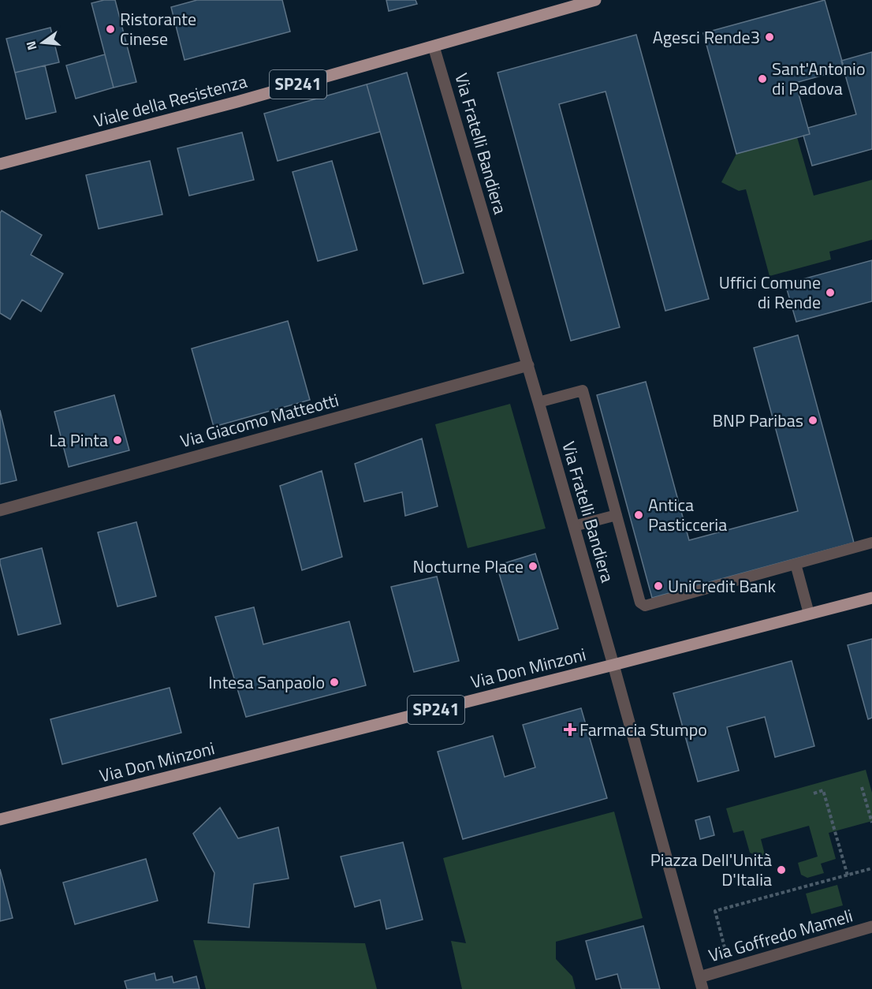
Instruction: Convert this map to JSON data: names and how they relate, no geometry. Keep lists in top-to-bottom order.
{
  "streets": {
    "main road": ["SP241", "Viale della Resistenza", "Via Don Minzoni"],
    "street": ["Via Fratelli Bandiera", "Via Giacomo Matteotti", "Via Goffredo Mameli"]
  },
  "crossings": [
    ["Viale della Resistenza", "Via Fratelli Bandiera"],
    ["Via Fratelli Bandiera", "Via Giacomo Matteotti"],
    ["Via Fratelli Bandiera", "Via Don Minzoni"],
    ["Via Fratelli Bandiera", "Via Goffredo Mameli"]
  ],
  "places": {
    "other": [
      "Ristorante Cinese",
      "Agesci Rende3",
      "Sant'Antonio di Padova",
      "Uffici Comune di Rende",
      "BNP Paribas",
      "La Pinta",
      "Antica Pasticceria",
      "Nocturne Place",
      "UniCredit Bank",
      "Intesa Sanpaolo",
      "Piazza Dell'Unità D'Italia"
    ],
    "health": ["Farmacia Stumpo"]
  },
  "north": "left"
}
